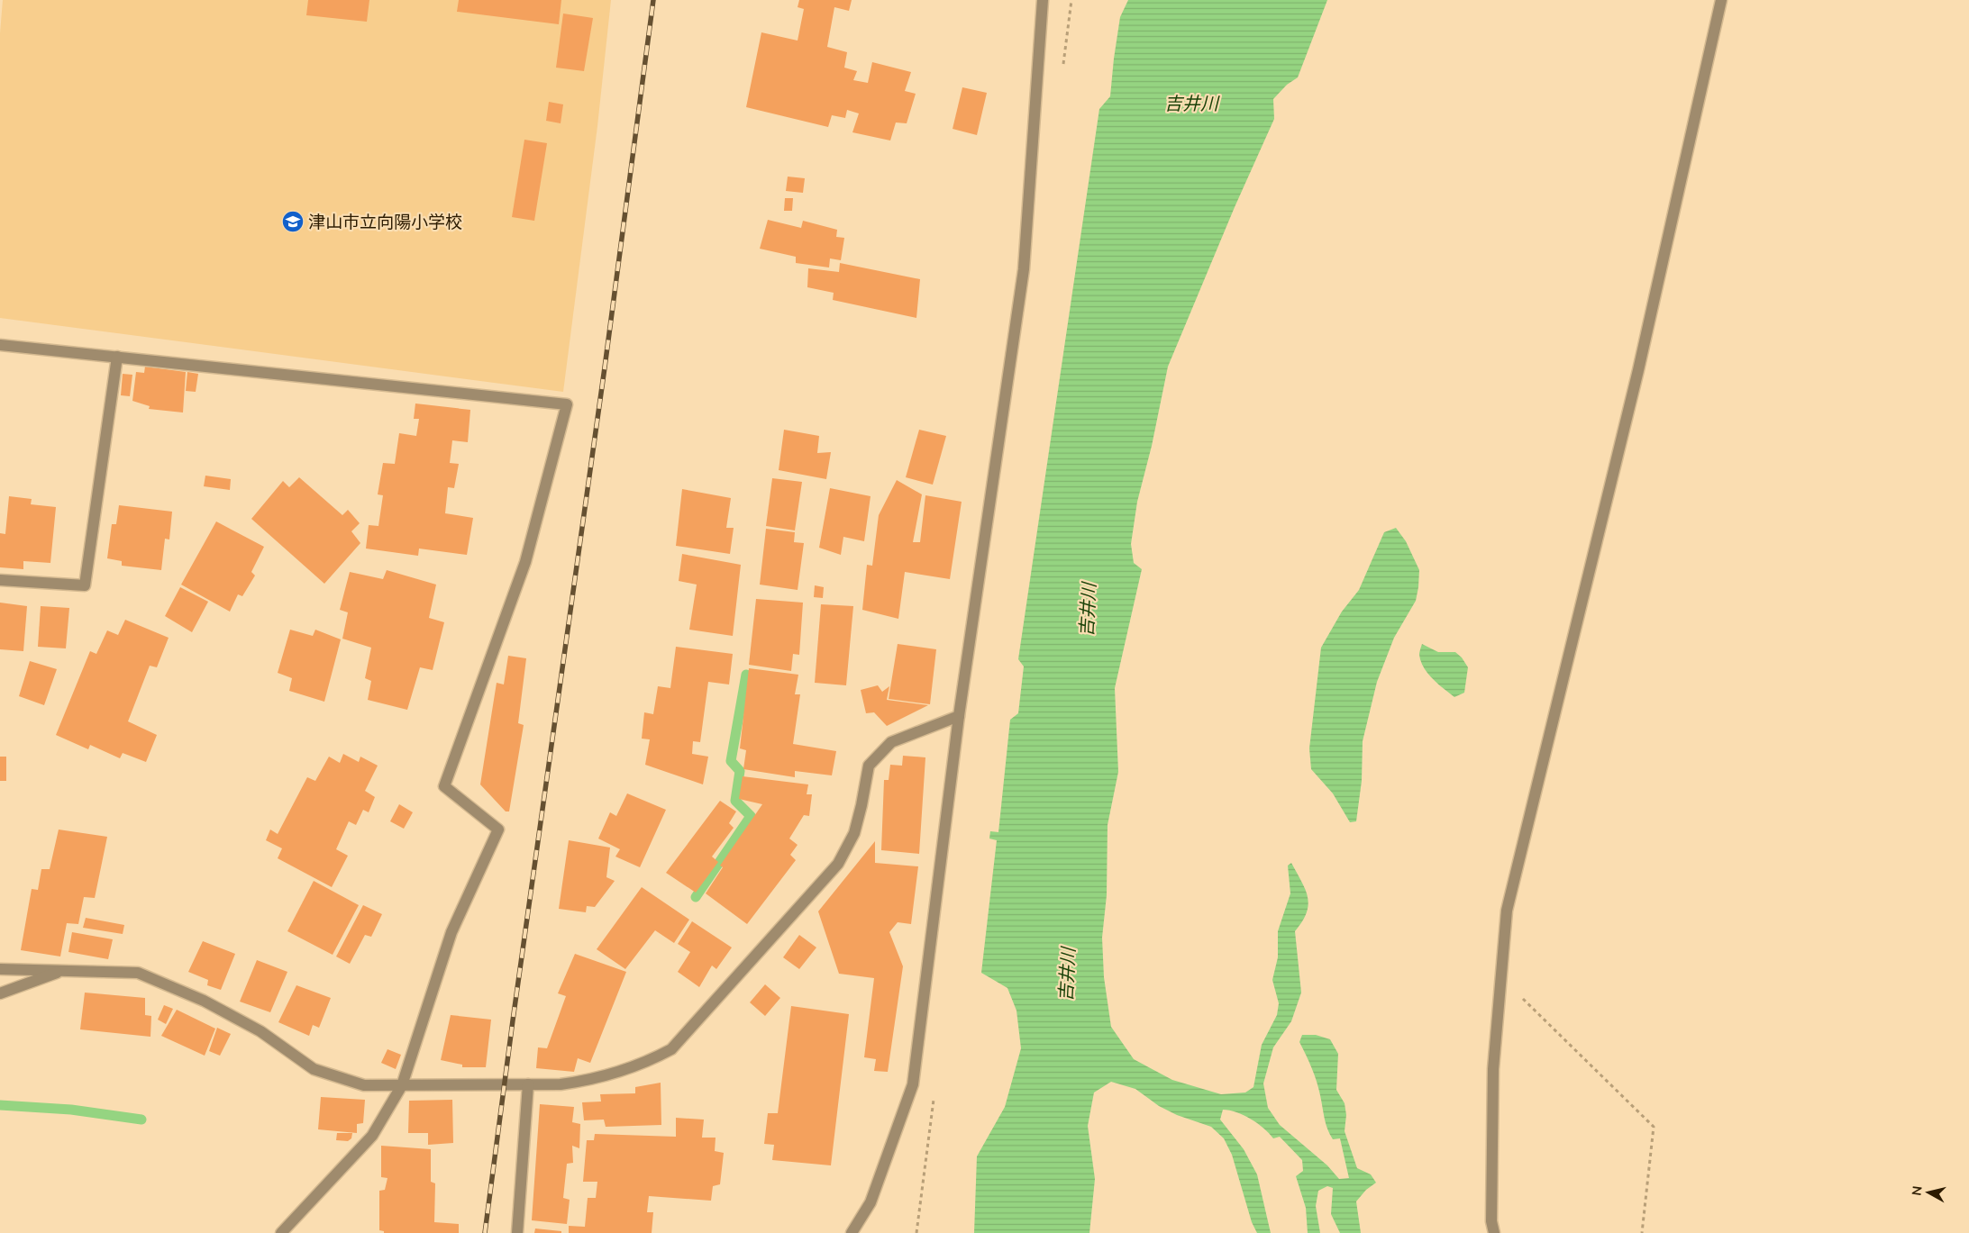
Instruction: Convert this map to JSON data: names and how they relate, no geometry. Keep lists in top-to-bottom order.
{
  "water": ["吉井川"],
  "places": {
    "school or university": ["津山市立向陽小学校"]
  },
  "north": "left"
}
